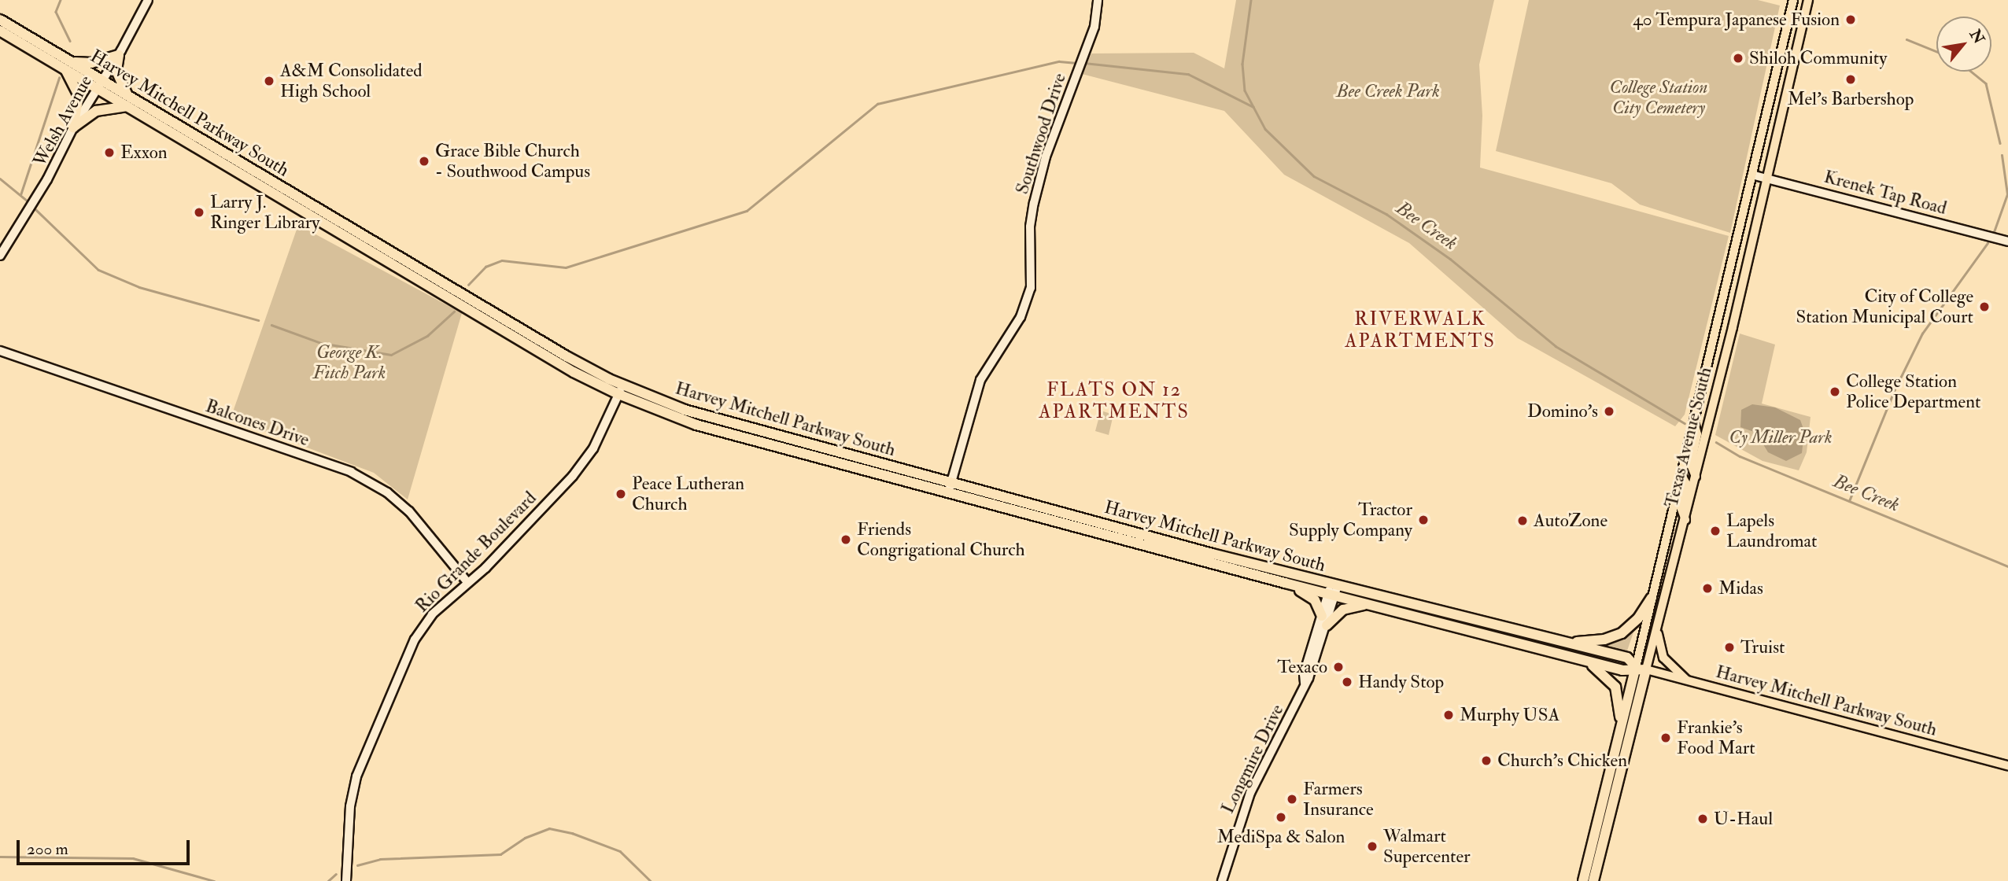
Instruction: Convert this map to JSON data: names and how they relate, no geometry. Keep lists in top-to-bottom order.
{
  "streets": {
    "highway": ["Harvey Mitchell Parkway South", "Texas Avenue South"],
    "street": [
      "Welsh Avenue",
      "Southwood Drive",
      "Krenek Tap Road",
      "Balcones Drive",
      "Rio Grande Boulevard",
      "Longmire Drive"
    ]
  },
  "crossings": [
    ["Harvey Mitchell Parkway South", "Welsh Avenue"],
    ["Harvey Mitchell Parkway South", "Southwood Drive"],
    ["Harvey Mitchell Parkway South", "Texas Avenue South"],
    ["Harvey Mitchell Parkway South", "Rio Grande Boulevard"],
    ["Harvey Mitchell Parkway South", "Longmire Drive"],
    ["Krenek Tap Road", "Texas Avenue South"],
    ["Balcones Drive", "Rio Grande Boulevard"]
  ],
  "districts": ["RIVERWALK APARTMENTS", "FLATS ON 12 APARTMENTS"],
  "water": ["Bee Creek"],
  "parks": [
    "College Station City Cemetery",
    "Bee Creek Park",
    "George K. Fitch Park",
    "Cy Miller Park"
  ],
  "places": [
    "40 Tempura Japanese Fusion",
    "Shiloh Community",
    "Mel's Barbershop",
    "A&M Consolidated High School",
    "Exxon",
    "Grace Bible Church - Southwood Campus",
    "Larry J. Ringer Library",
    "City of College Station Municipal Court",
    "College Station Police Department",
    "Domino's",
    "Peace Lutheran Church",
    "Tractor Supply Company",
    "AutoZone",
    "Lapels Laundromat",
    "Friends Congrigational Church",
    "Midas",
    "Truist",
    "Texaco",
    "Handy Stop",
    "Murphy USA",
    "Frankie's Food Mart",
    "Church's Chicken",
    "Farmers Insurance",
    "MediSpa & Salon",
    "U-Haul",
    "Walmart Supercenter"
  ],
  "scale_bar": "200 m",
  "north": "top right"
}
